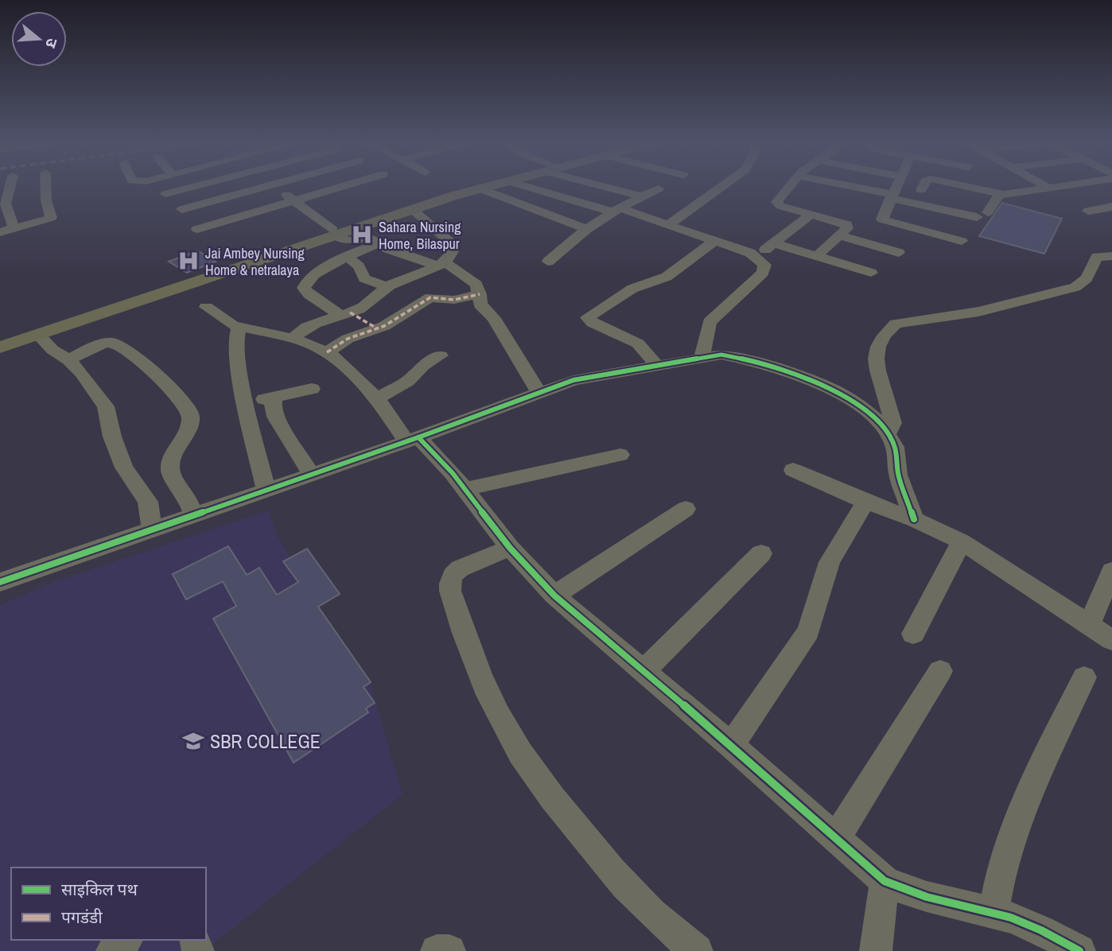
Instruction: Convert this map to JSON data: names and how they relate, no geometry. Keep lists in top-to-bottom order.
{
  "places": {
    "hospital": ["Sahara Nursing Home, Bilaspur", "Jai Ambey Nursing Home & netralaya"],
    "school or university": ["SBR COLLEGE"]
  },
  "legend": ["साइकिल पथ", "पगडंडी"],
  "north": "right"
}
